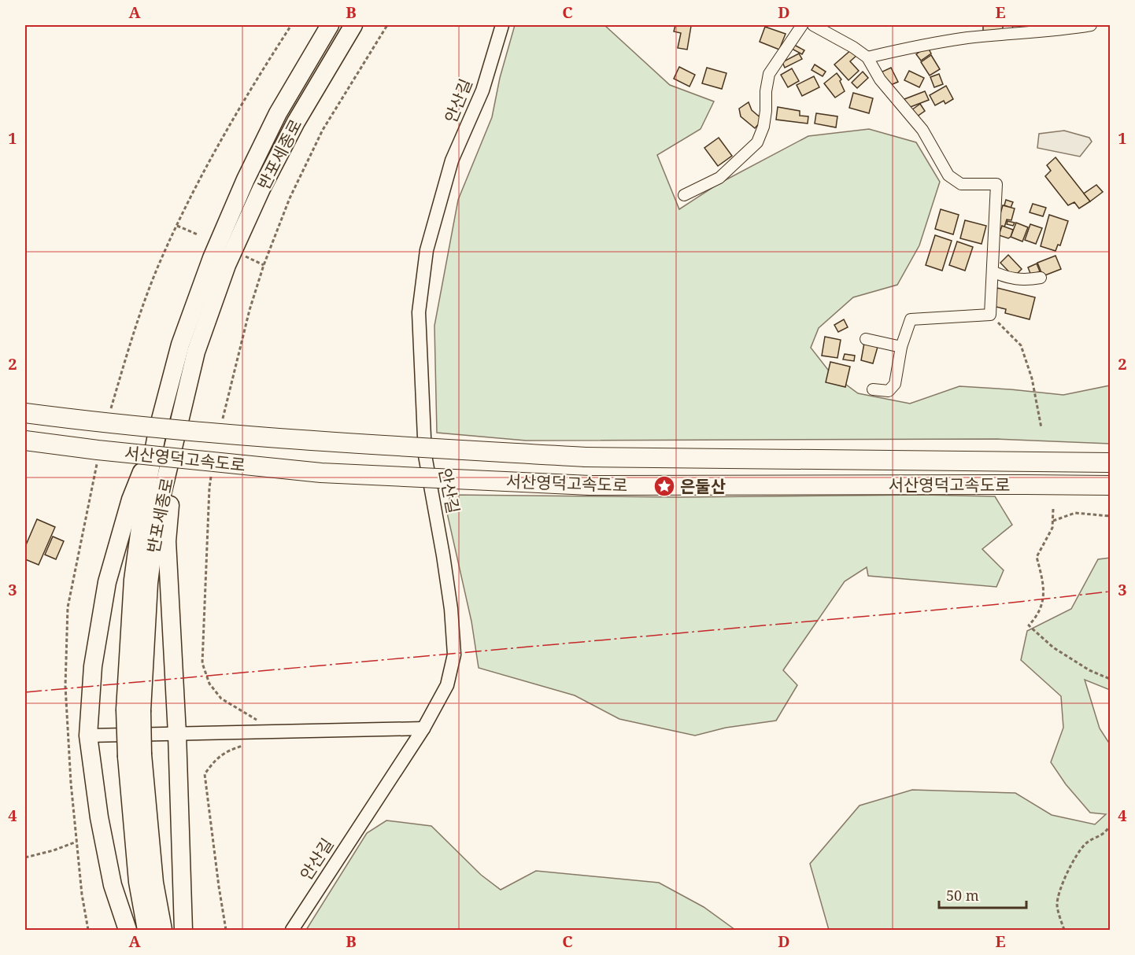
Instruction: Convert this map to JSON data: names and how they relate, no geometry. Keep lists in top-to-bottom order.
{
  "streets": {
    "highway": ["반포세종로", "서산영덕고속도로"],
    "street": ["안산길"]
  },
  "places": {
    "place": ["은둘산"]
  },
  "scale_bar": "50 m",
  "grid": {
    "columns": [
      "A",
      "B",
      "C",
      "D",
      "E"
    ],
    "rows": [
      "1",
      "2",
      "3",
      "4"
    ]
  }
}
